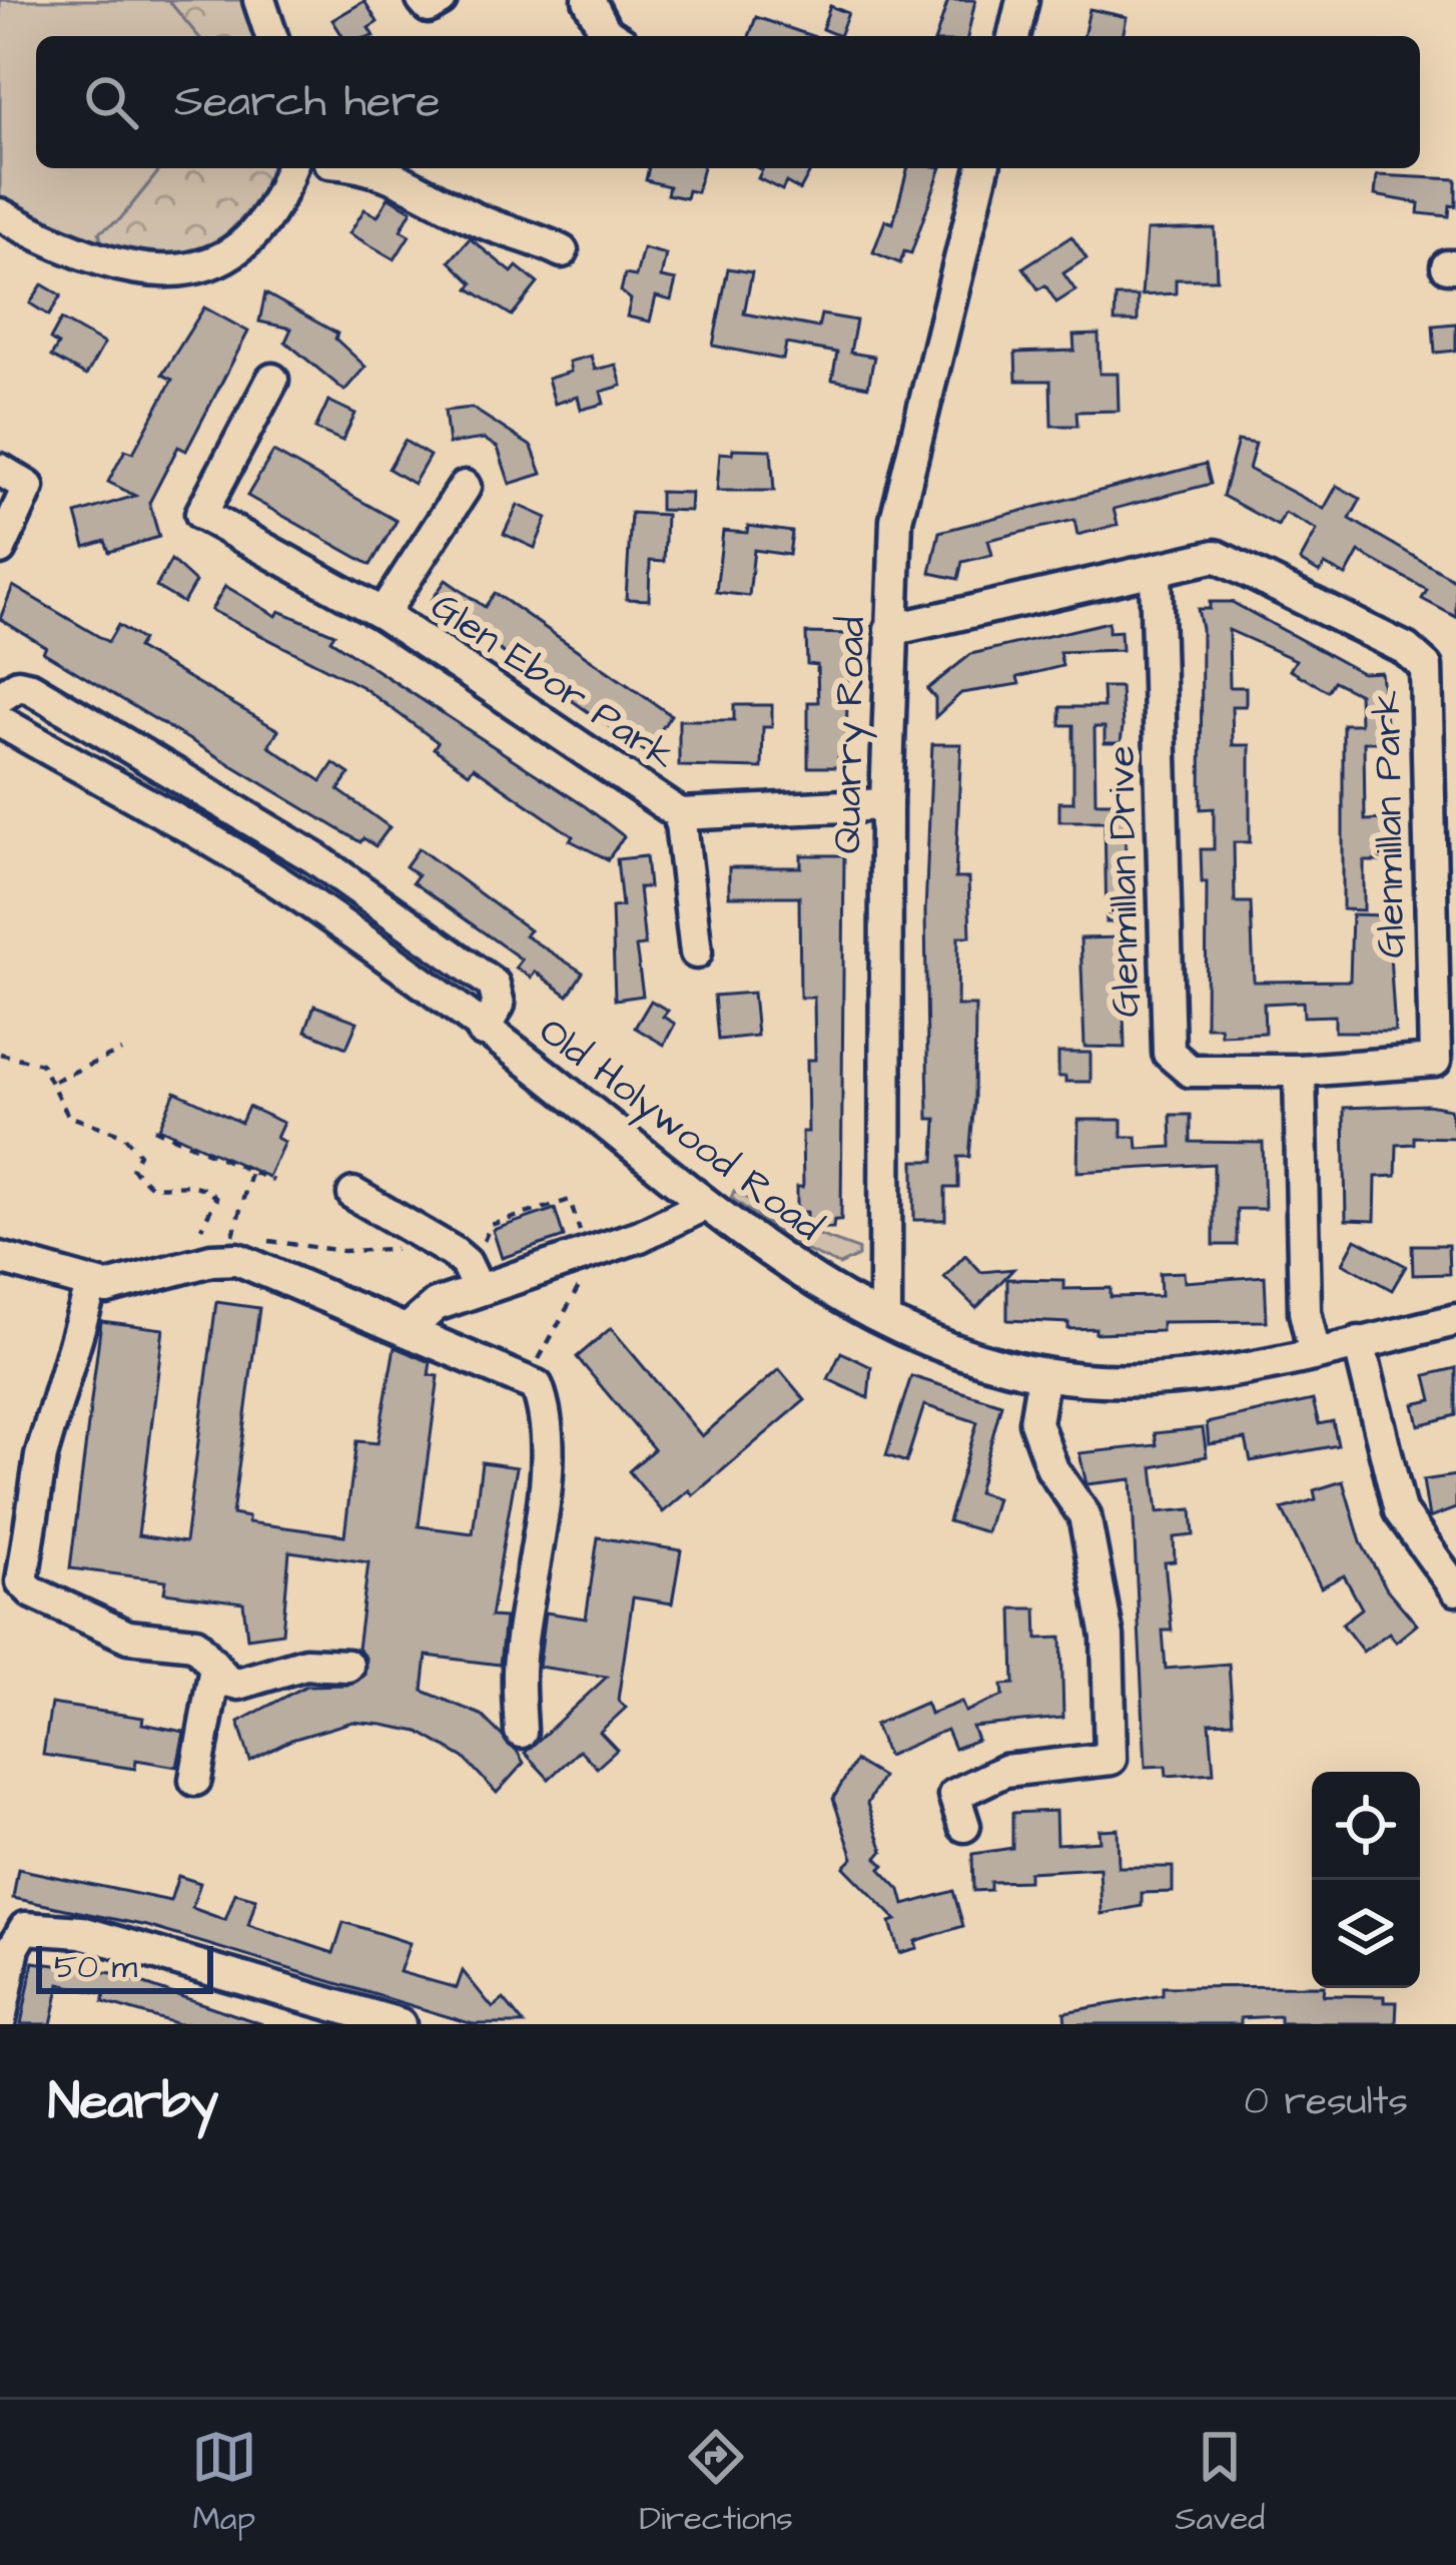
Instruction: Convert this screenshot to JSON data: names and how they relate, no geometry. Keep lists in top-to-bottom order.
{
  "streets": {
    "street": [
      "Glen Ebor Park",
      "Quarry Road",
      "Glenmillan Park",
      "Glenmillan Drive",
      "Old Holywood Road"
    ]
  },
  "crossings": [
    ["Glen Ebor Park", "Quarry Road"],
    ["Quarry Road", "Glenmillan Park"],
    ["Quarry Road", "Old Holywood Road"],
    ["Glenmillan Park", "Glenmillan Drive"]
  ],
  "scale_bar": "50 m",
  "page": {
    "search": "Search here",
    "scale": "50 m",
    "heading": ["Nearby", "0 results"],
    "nav": ["Map", "Directions", "Saved"]
  }
}
